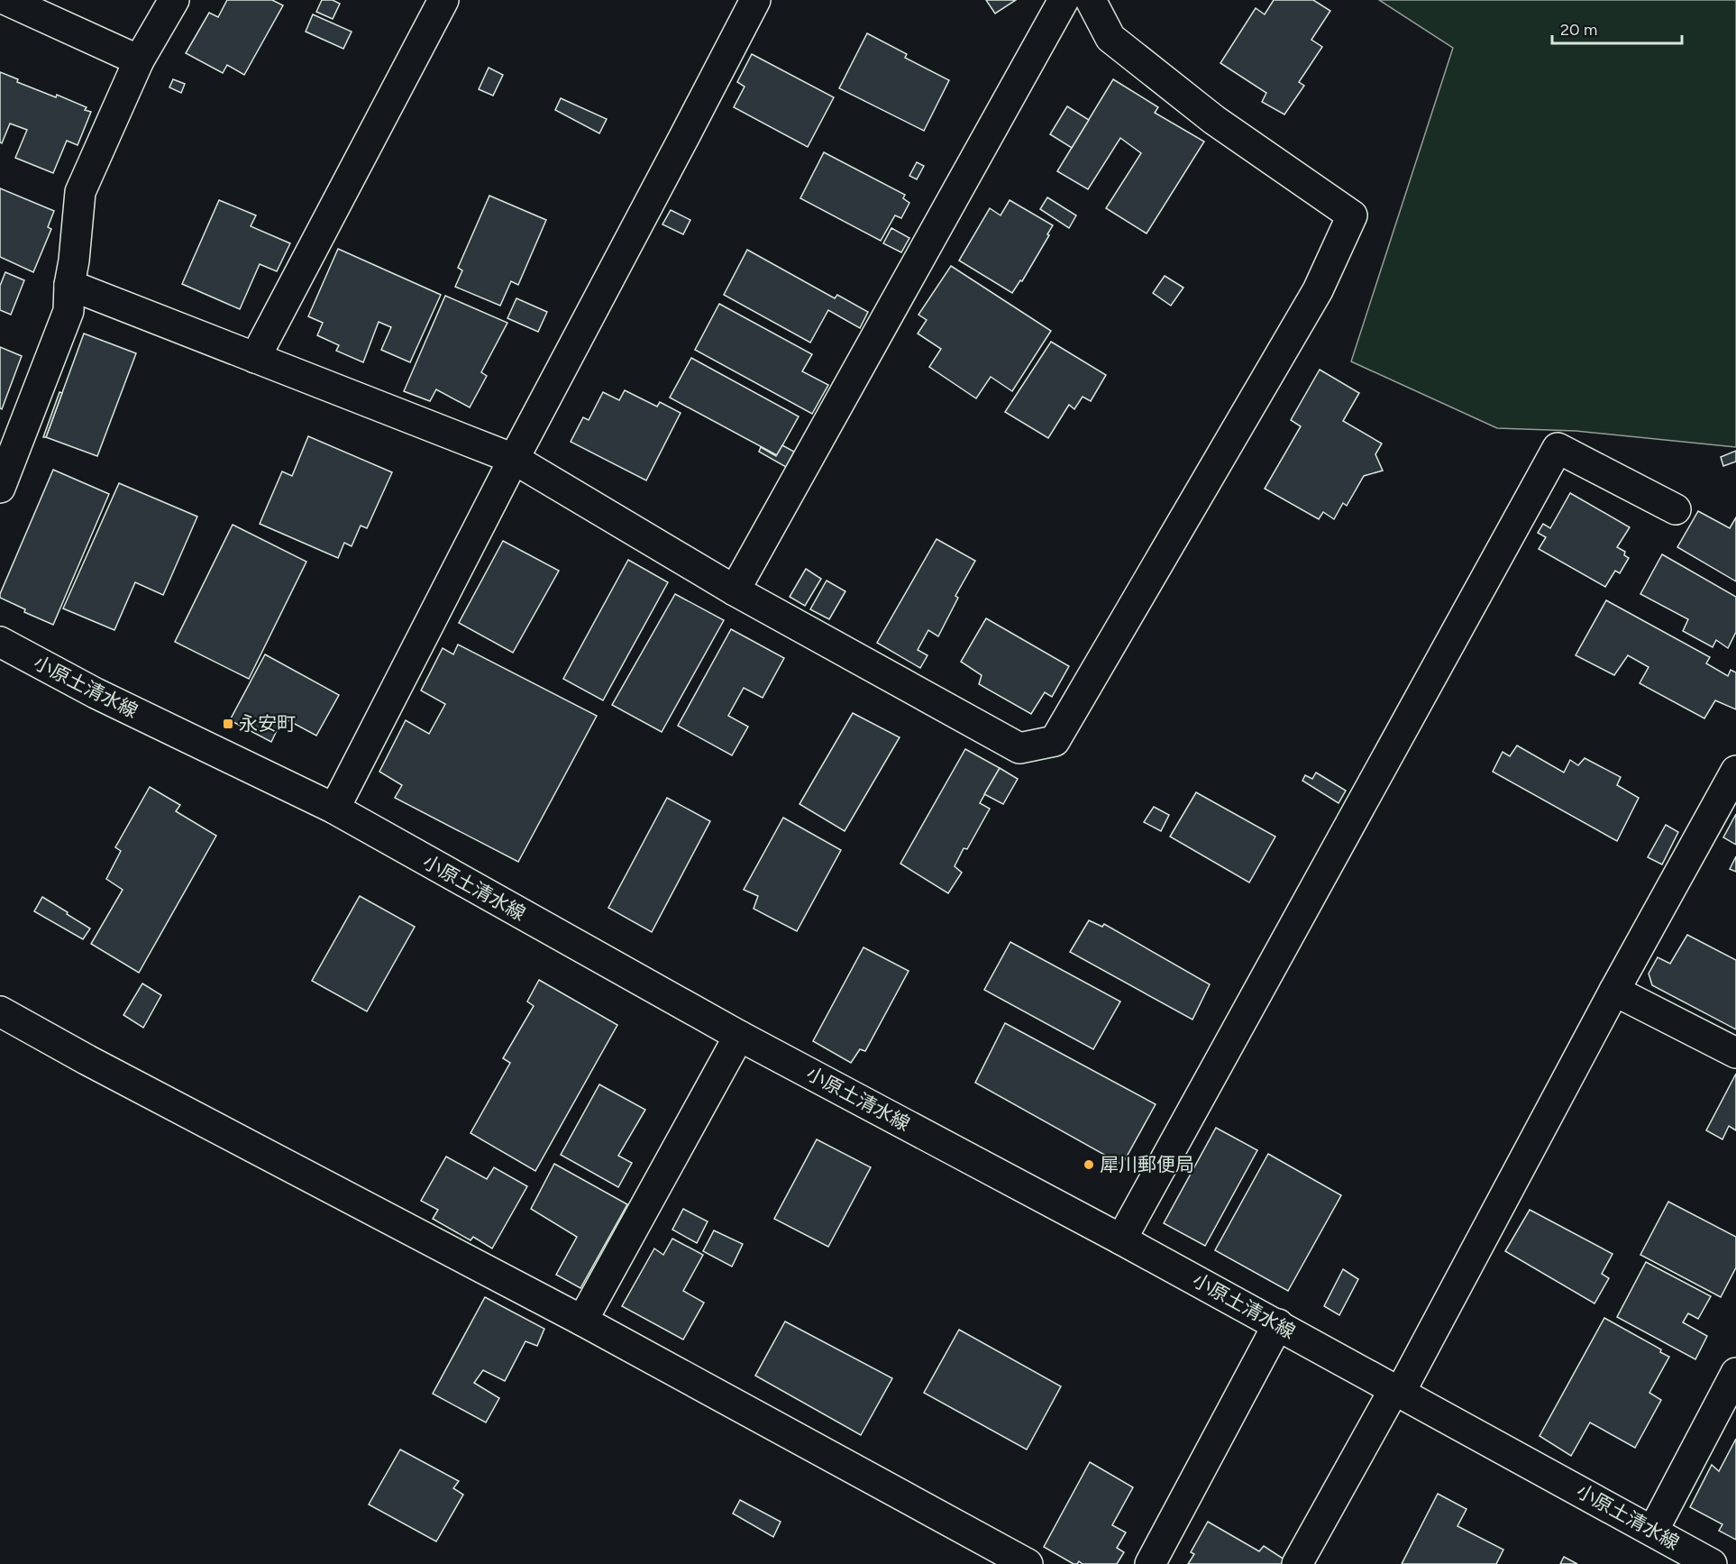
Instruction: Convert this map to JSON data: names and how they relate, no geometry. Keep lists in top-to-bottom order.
{
  "streets": {
    "street": ["小原土清水線"]
  },
  "places": {
    "transit": ["永安町"],
    "other": ["犀川郵便局"]
  },
  "scale_bar": "20 m"
}
